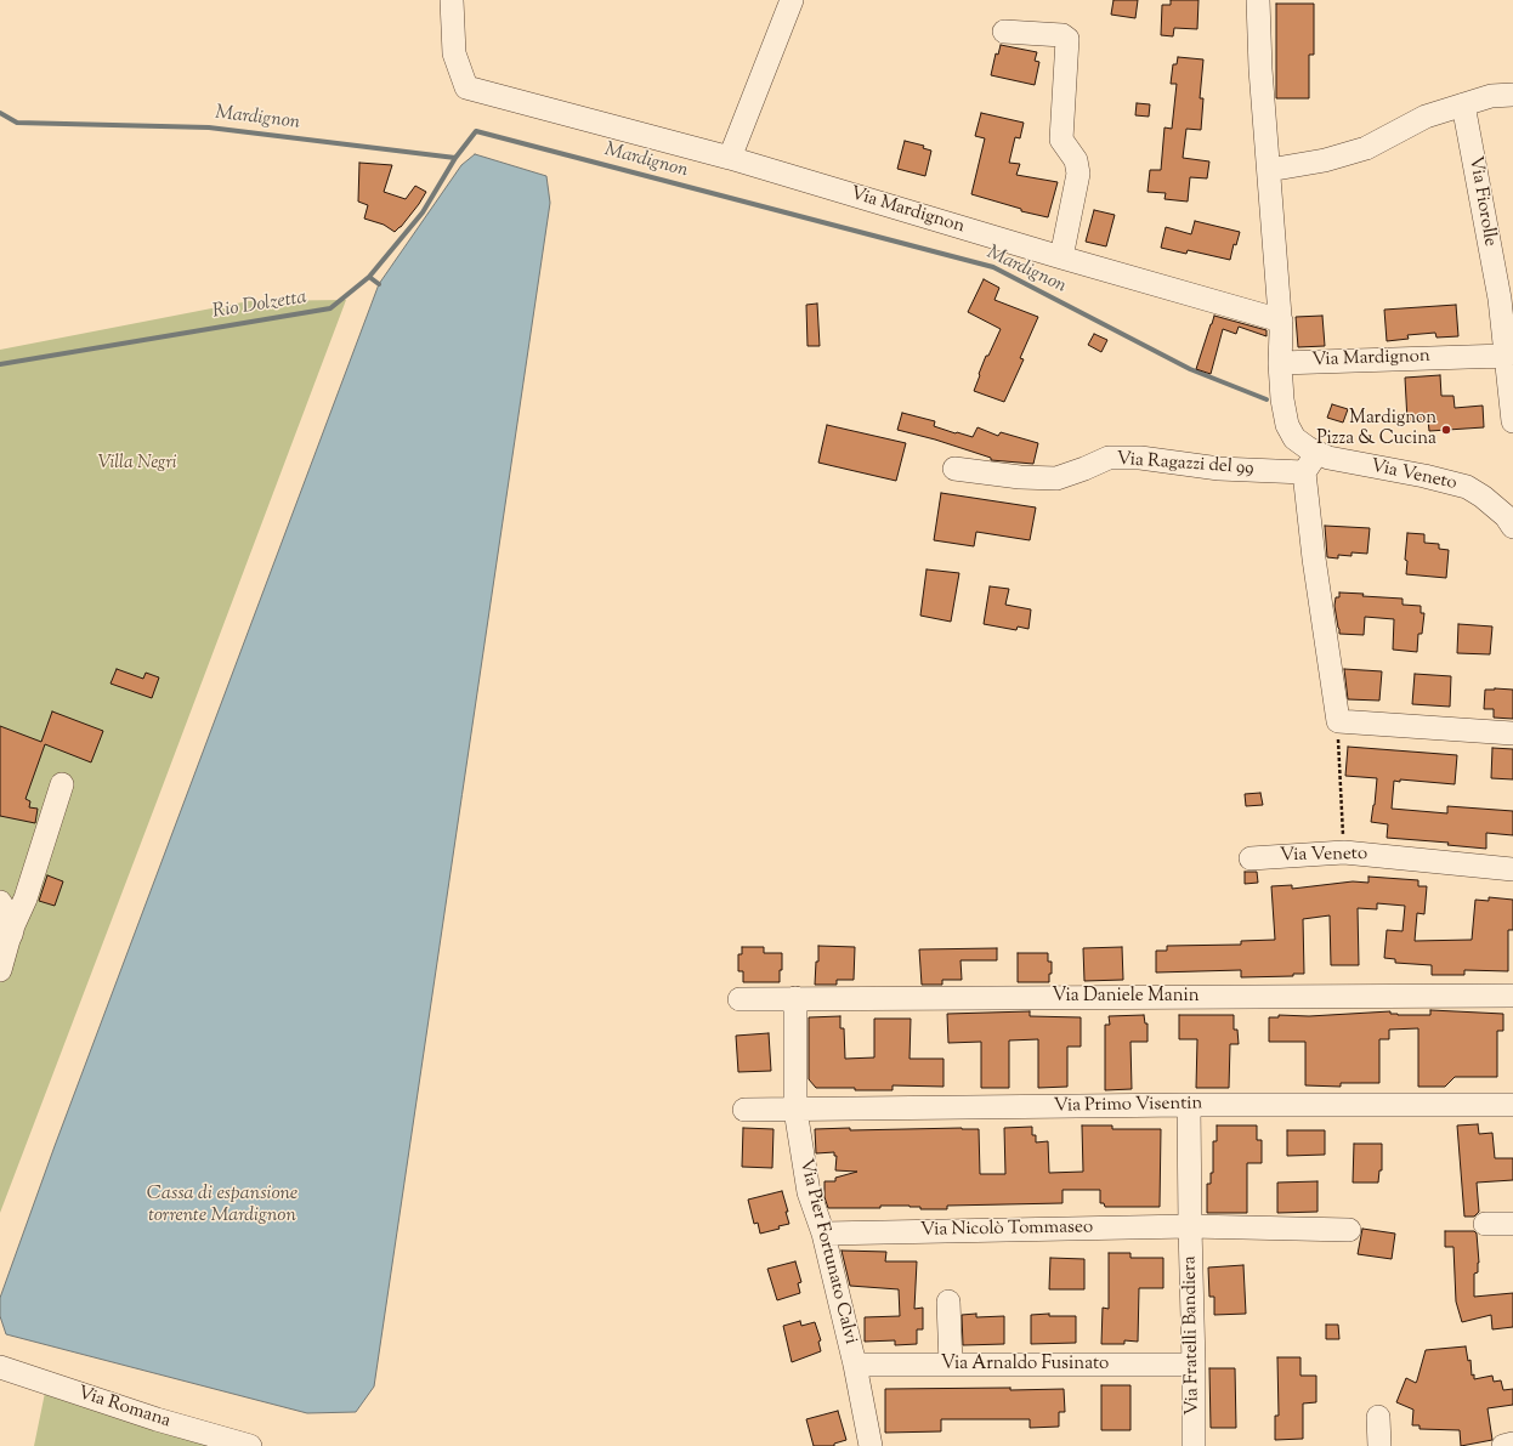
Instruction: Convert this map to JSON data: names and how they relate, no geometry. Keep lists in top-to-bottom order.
{
  "streets": {
    "street": [
      "Via Fiorolle",
      "Via Mardignon",
      "Via Ragazzi del 99",
      "Via Veneto",
      "Via Daniele Manin",
      "Via Primo Visentin",
      "Via Nicolò Tommaseo",
      "Via Pier Fortunato Calvi",
      "Via Fratelli Bandiera",
      "Via Arnaldo Fusinato",
      "Via Romana"
    ]
  },
  "crossings": [
    ["Via Fiorolle", "Via Mardignon"],
    ["Via Mardignon", "Via Veneto"],
    ["Via Daniele Manin", "Via Pier Fortunato Calvi"],
    ["Via Primo Visentin", "Via Pier Fortunato Calvi"],
    ["Via Primo Visentin", "Via Fratelli Bandiera"],
    ["Via Nicolò Tommaseo", "Via Pier Fortunato Calvi"],
    ["Via Nicolò Tommaseo", "Via Fratelli Bandiera"],
    ["Via Pier Fortunato Calvi", "Via Arnaldo Fusinato"],
    ["Via Fratelli Bandiera", "Via Arnaldo Fusinato"]
  ],
  "water": ["Mardignon", "Rio Dolzetta", "Cassa di espansione torrente Mardignon"],
  "parks": ["Villa Negri"],
  "places": ["Mardignon Pizza & Cucina"]
}
